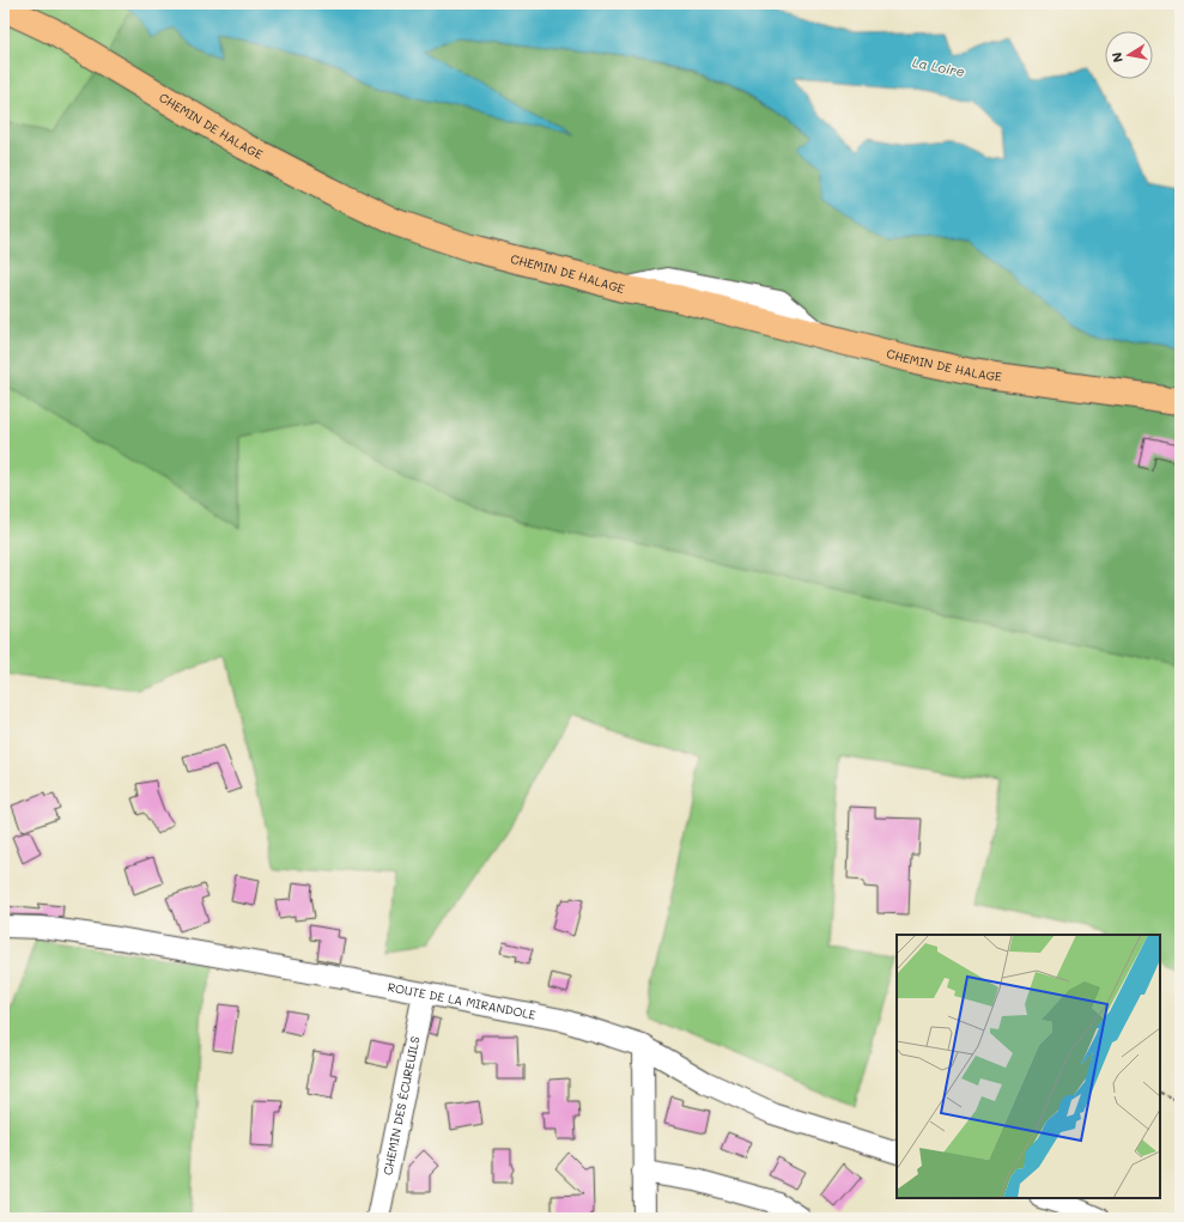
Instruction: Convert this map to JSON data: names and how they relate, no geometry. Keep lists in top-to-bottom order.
{
  "streets": {
    "main road": ["CHEMIN DE HALAGE"],
    "street": ["ROUTE DE LA MIRANDOLE", "CHEMIN DES ÉCUREUILS"]
  },
  "crossings": [
    ["ROUTE DE LA MIRANDOLE", "CHEMIN DES ÉCUREUILS"]
  ],
  "water": ["La Loire"],
  "north": "left"
}
